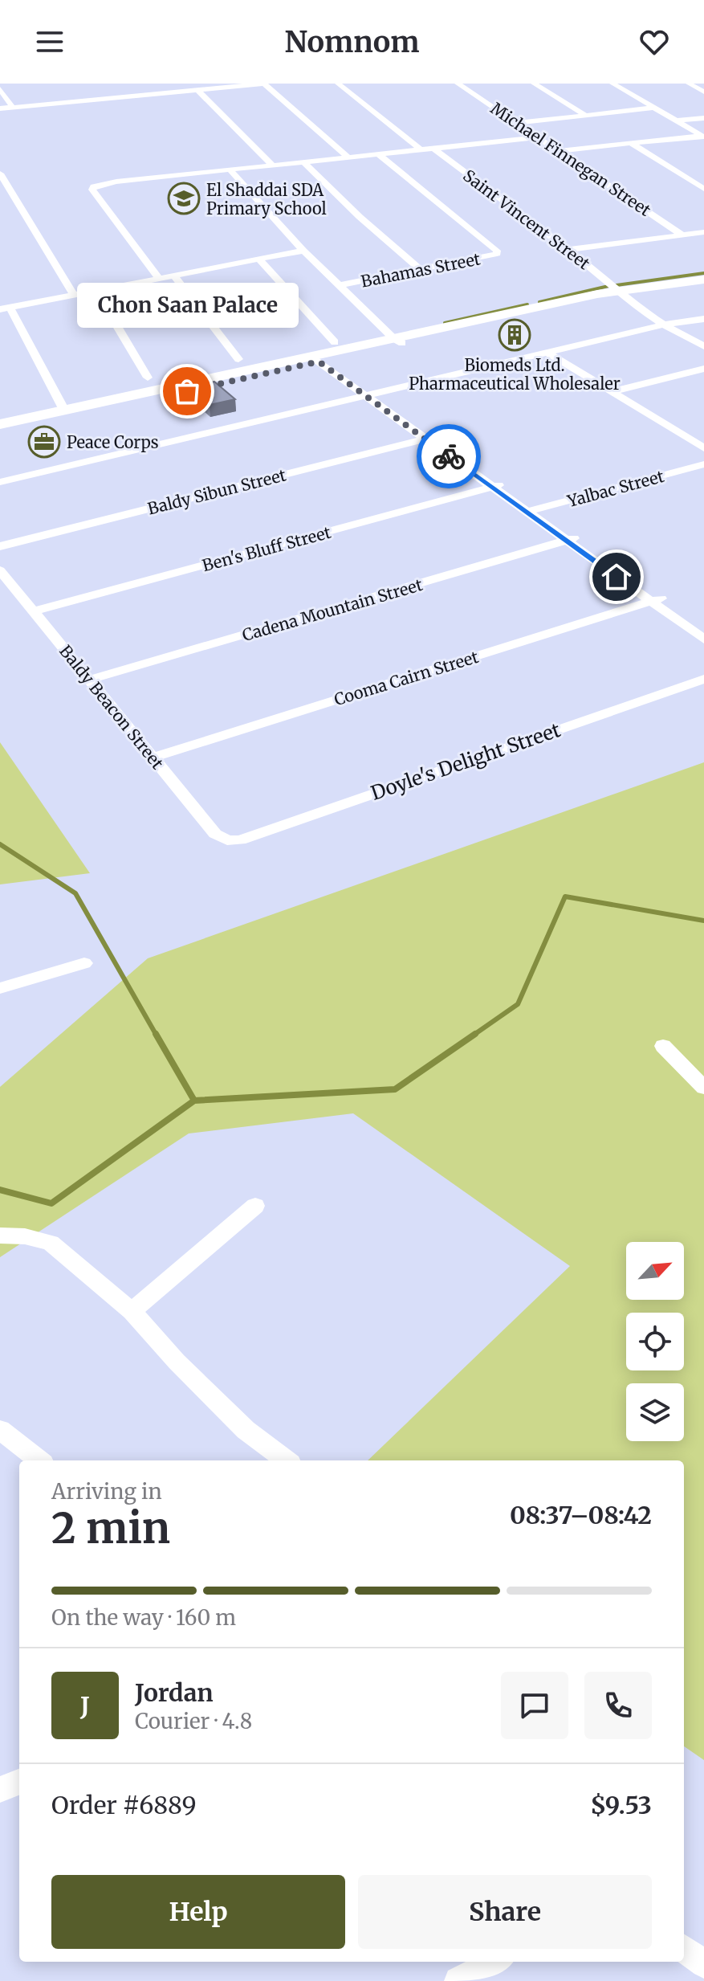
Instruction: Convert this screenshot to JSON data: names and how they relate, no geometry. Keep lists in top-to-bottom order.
{
  "streets": {
    "street": [
      "Michael Finnegan Street",
      "Saint Vincent Street",
      "Bahamas Street",
      "Yalbac Street",
      "Baldy Sibun Street",
      "Ben's Bluff Street",
      "Cadena Mountain Street",
      "Cooma Cairn Street",
      "Baldy Beacon Street",
      "Doyle's Delight Street"
    ]
  },
  "crossings": [
    ["Ben's Bluff Street", "Baldy Beacon Street"],
    ["Cadena Mountain Street", "Baldy Beacon Street"],
    ["Cooma Cairn Street", "Baldy Beacon Street"],
    ["Baldy Beacon Street", "Doyle's Delight Street"]
  ],
  "places": {
    "school or university": ["El Shaddai SDA Primary School"],
    "building": ["Biomeds Ltd. Pharmaceutical Wholesaler"],
    "other": ["Chon Saan Palace"],
    "office": ["Peace Corps"]
  },
  "north": "top right",
  "page": {
    "header": "Nomnom",
    "bubble": "Chon Saan Palace",
    "heading": ["2 min", "Arriving in", "08:37–08:42"],
    "panel": [
      "Jordan",
      "Courier · 4.8",
      "Order #6889",
      "$9.53"
    ],
    "bar": "On the way · 160 m",
    "round": "J",
    "buttons": ["Help", "Share"]
  }
}
